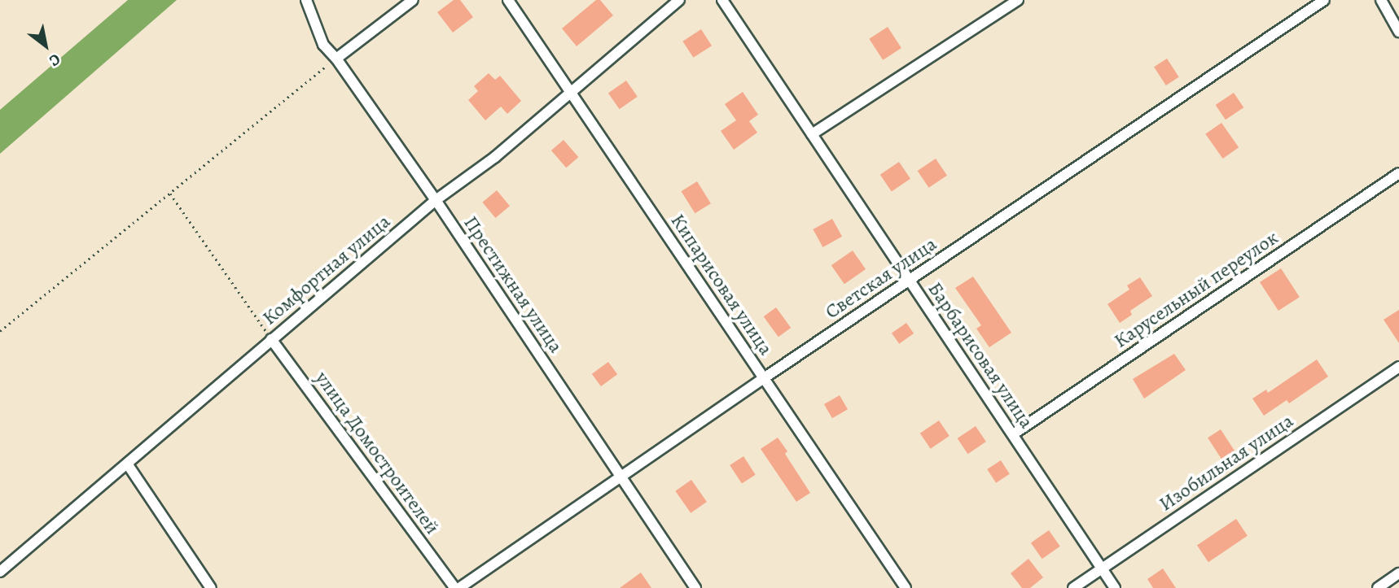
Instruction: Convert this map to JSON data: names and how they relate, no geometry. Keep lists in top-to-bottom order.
{
  "streets": {
    "street": [
      "Комфортная улица",
      "Светская улица",
      "Престижная улица",
      "Кипарисовая улица",
      "Карусельный переулок",
      "Барбарисовая улица",
      "улица Домостроителей",
      "Изобильная улица"
    ]
  },
  "crossings": [
    ["Комфортная улица", "Престижная улица"],
    ["Комфортная улица", "Кипарисовая улица"],
    ["Комфортная улица", "улица Домостроителей"],
    ["Светская улица", "Престижная улица"],
    ["Светская улица", "Кипарисовая улица"],
    ["Светская улица", "Барбарисовая улица"],
    ["Светская улица", "улица Домостроителей"],
    ["Карусельный переулок", "Барбарисовая улица"],
    ["Барбарисовая улица", "Изобильная улица"]
  ],
  "north": "bottom right"
}
